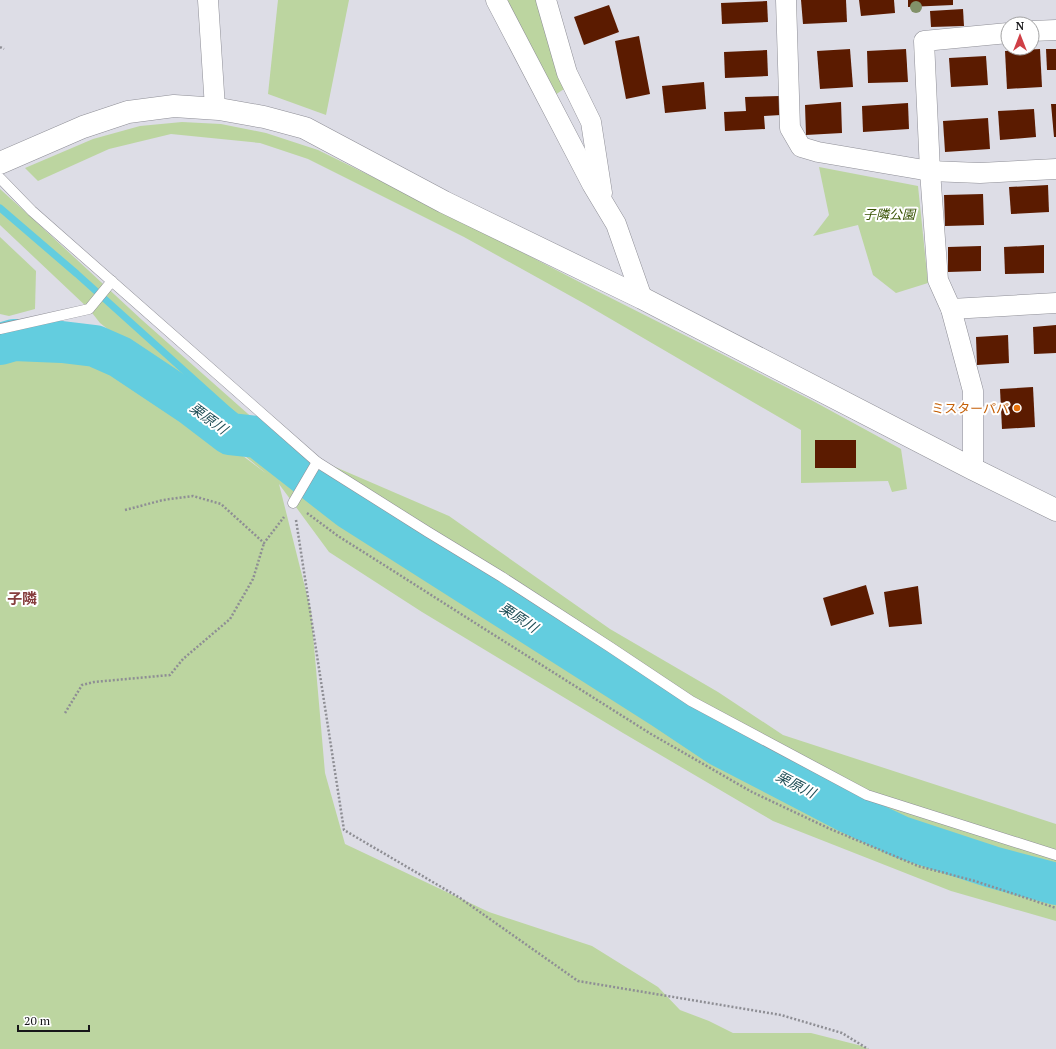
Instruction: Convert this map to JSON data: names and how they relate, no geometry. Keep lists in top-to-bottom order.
{
  "districts": ["子隣"],
  "water": ["栗原川"],
  "parks": ["子隣公園"],
  "places": ["ミスターパパ"],
  "scale_bar": "20 m",
  "north": "top"
}
